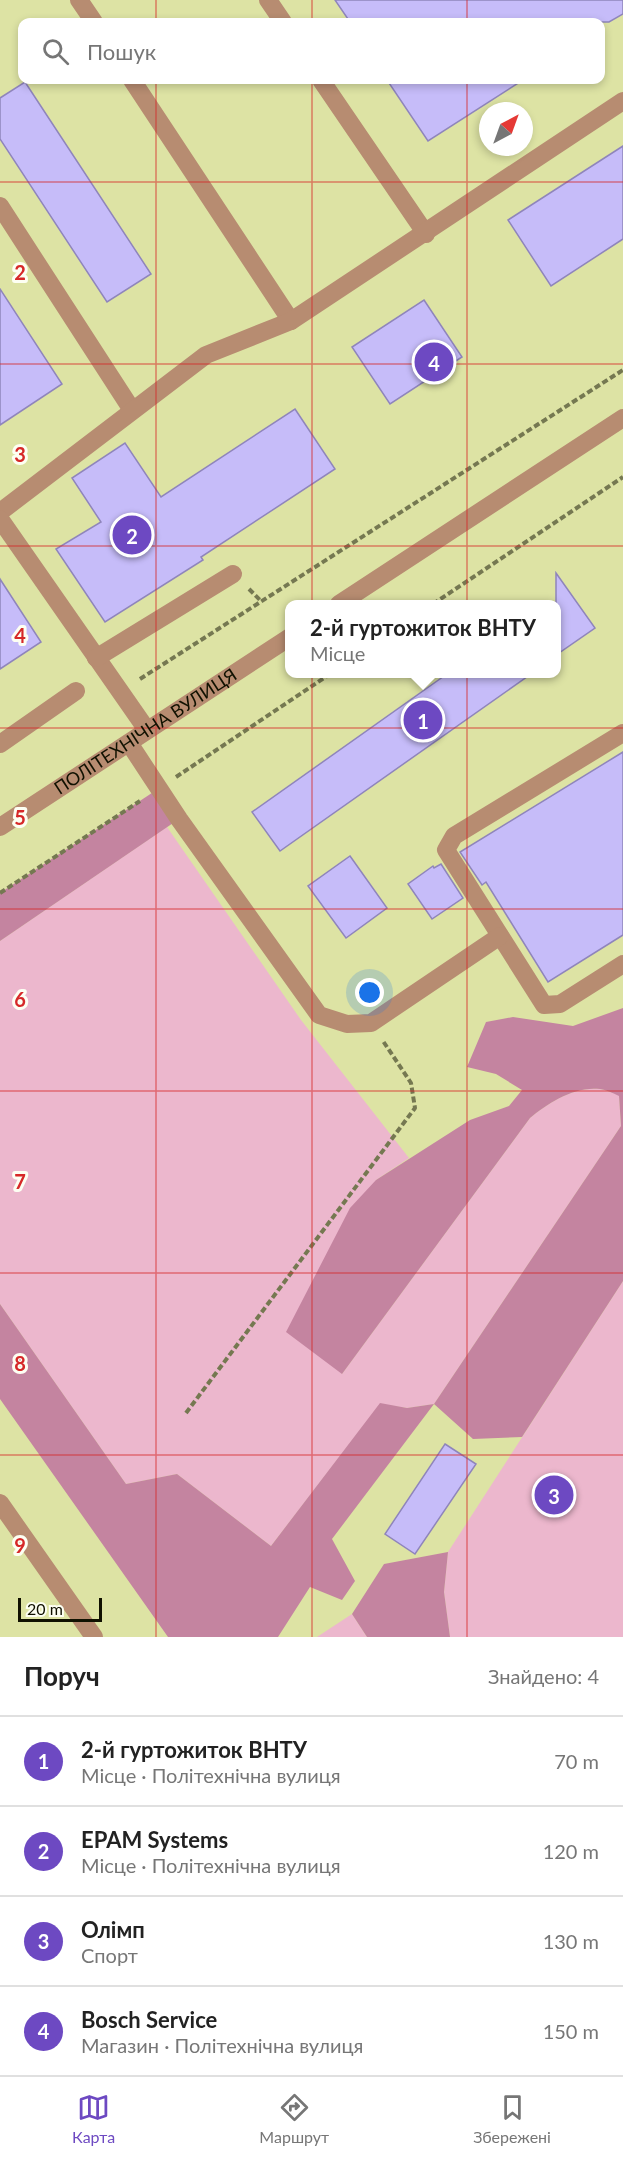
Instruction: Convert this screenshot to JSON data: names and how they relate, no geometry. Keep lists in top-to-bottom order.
{
  "streets": {
    "street": ["ПОЛІТЕХНІЧНА ВУЛИЦЯ"]
  },
  "scale_bar": "20 m",
  "north": "top right",
  "page": {
    "search": "Пошук",
    "pins": [
      "4",
      "2",
      "1",
      "3"
    ],
    "popup": ["2-й гуртожиток ВНТУ", "Місце"],
    "scale": "20 m",
    "heading": ["Поруч", "Знайдено: 4"],
    "list": [
      {
        "mark": "1",
        "name": "2-й гуртожиток ВНТУ",
        "note": "Місце · Політехнічна вулиця",
        "value": "70 m"
      },
      {
        "mark": "2",
        "name": "EPAM Systems",
        "note": "Місце · Політехнічна вулиця",
        "value": "120 m"
      },
      {
        "mark": "3",
        "name": "Олімп",
        "note": "Спорт",
        "value": "130 m"
      },
      {
        "mark": "4",
        "name": "Bosch Service",
        "note": "Магазин · Політехнічна вулиця",
        "value": "150 m"
      }
    ],
    "nav": ["Карта", "Маршрут", "Збережені"]
  },
  "grid": {
    "rows": [
      "2",
      "3",
      "4",
      "5",
      "6",
      "7",
      "8",
      "9"
    ]
  }
}
